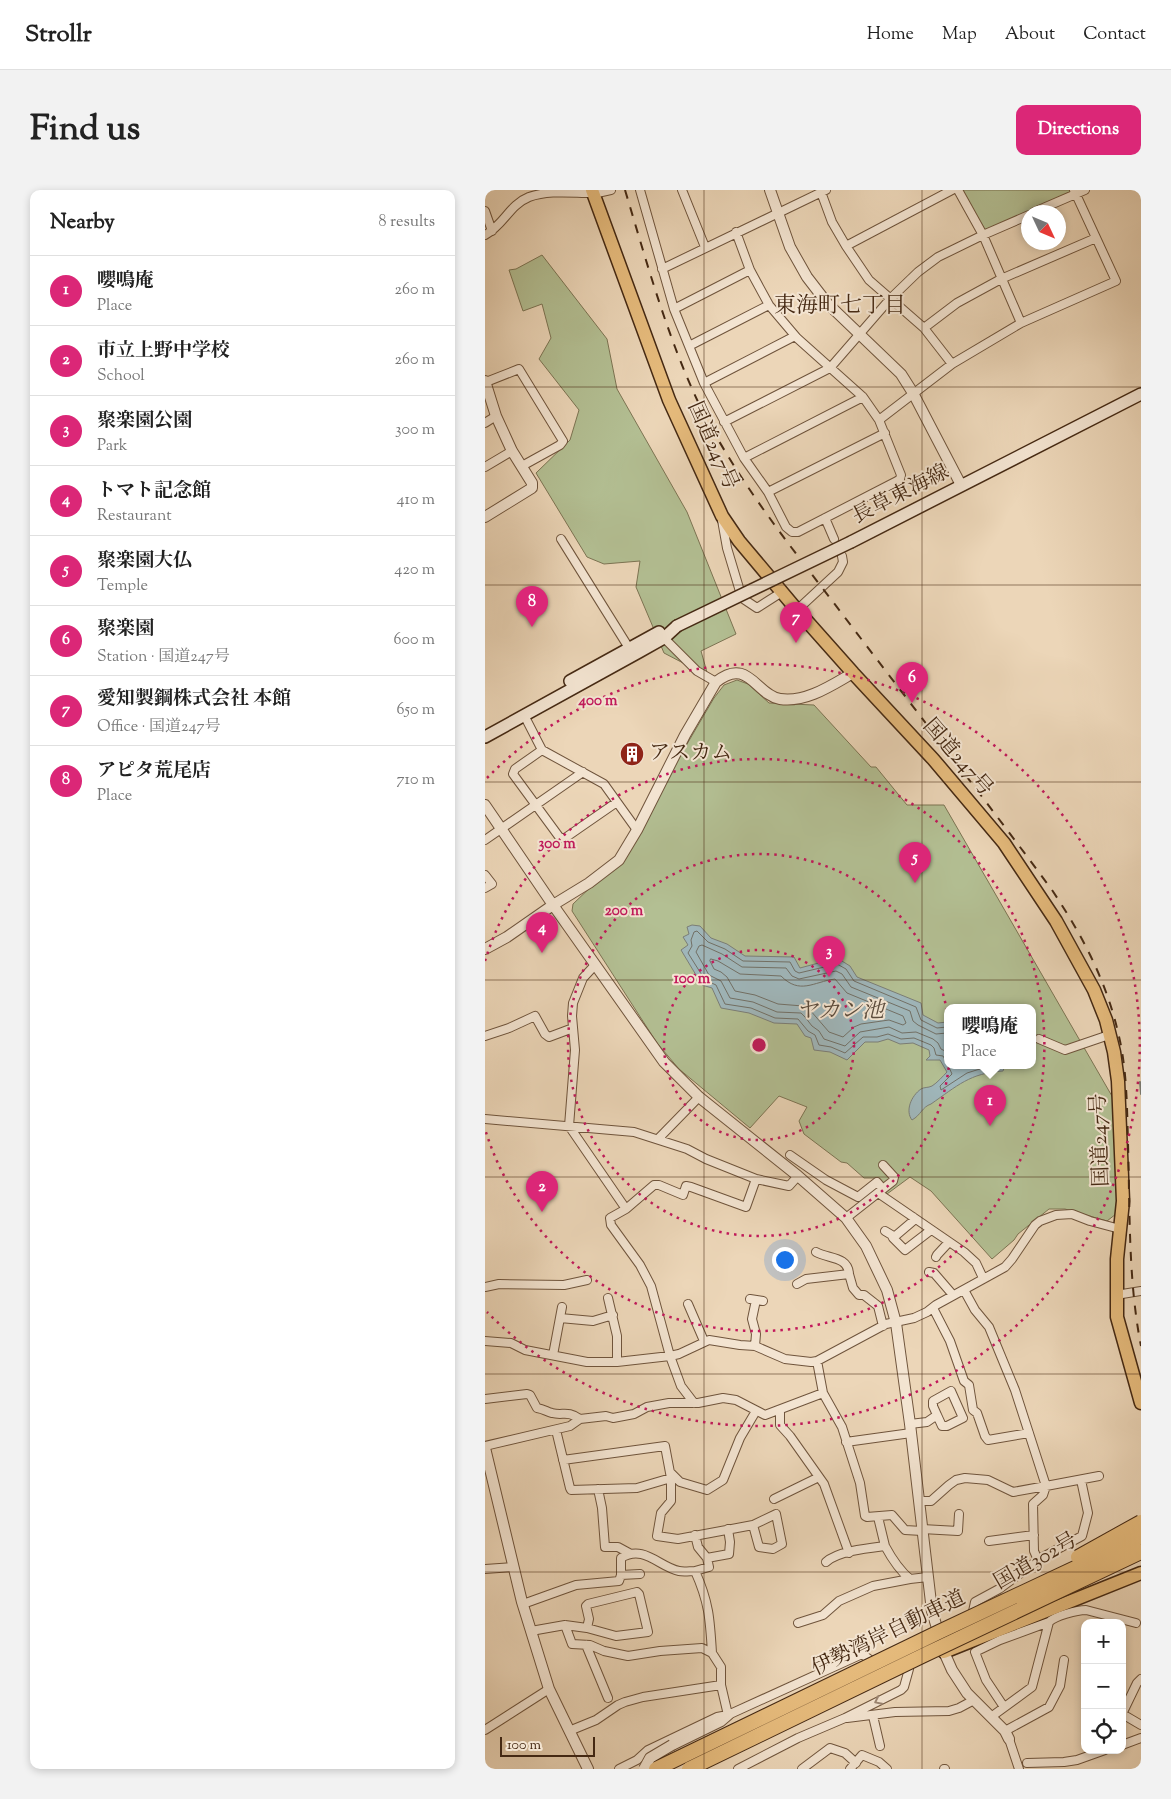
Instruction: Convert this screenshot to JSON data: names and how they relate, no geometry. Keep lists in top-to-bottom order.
{
  "streets": {
    "highway": ["国道247号", "国道302号", "伊勢湾岸自動車道"],
    "main road": ["長草東海線"]
  },
  "crossings": [
    ["国道302号", "伊勢湾岸自動車道"]
  ],
  "districts": ["東海町七丁目"],
  "water": ["ヤカン池"],
  "places": {
    "building": ["アスカム"]
  },
  "scale_bar": "100 m",
  "north": "bottom right",
  "page": {
    "header": "Strollr",
    "nav": [
      "Home",
      "Map",
      "About",
      "Contact"
    ],
    "title": "Find us",
    "buttons": "Directions",
    "heading": ["Nearby", "8 results"],
    "list": [
      {
        "mark": "1",
        "name": "嚶鳴庵",
        "note": "Place",
        "value": "260 m"
      },
      {
        "mark": "2",
        "name": "市立上野中学校",
        "note": "School",
        "value": "260 m"
      },
      {
        "mark": "3",
        "name": "聚楽園公園",
        "note": "Park",
        "value": "300 m"
      },
      {
        "mark": "4",
        "name": "トマト記念館",
        "note": "Restaurant",
        "value": "410 m"
      },
      {
        "mark": "5",
        "name": "聚楽園大仏",
        "note": "Temple",
        "value": "420 m"
      },
      {
        "mark": "6",
        "name": "聚楽園",
        "note": "Station · 国道247号",
        "value": "600 m"
      },
      {
        "mark": "7",
        "name": "愛知製鋼株式会社 本館",
        "note": "Office · 国道247号",
        "value": "650 m"
      },
      {
        "mark": "8",
        "name": "アピタ荒尾店",
        "note": "Place",
        "value": "710 m"
      }
    ],
    "pins": [
      "8",
      "7",
      "6",
      "5",
      "4",
      "3",
      "1",
      "2"
    ],
    "popup": ["嚶鳴庵", "Place"],
    "map_buttons": ["+", "−"],
    "scale": "100 m"
  },
  "rings": [
    "400 m",
    "300 m",
    "200 m",
    "100 m"
  ]
}
